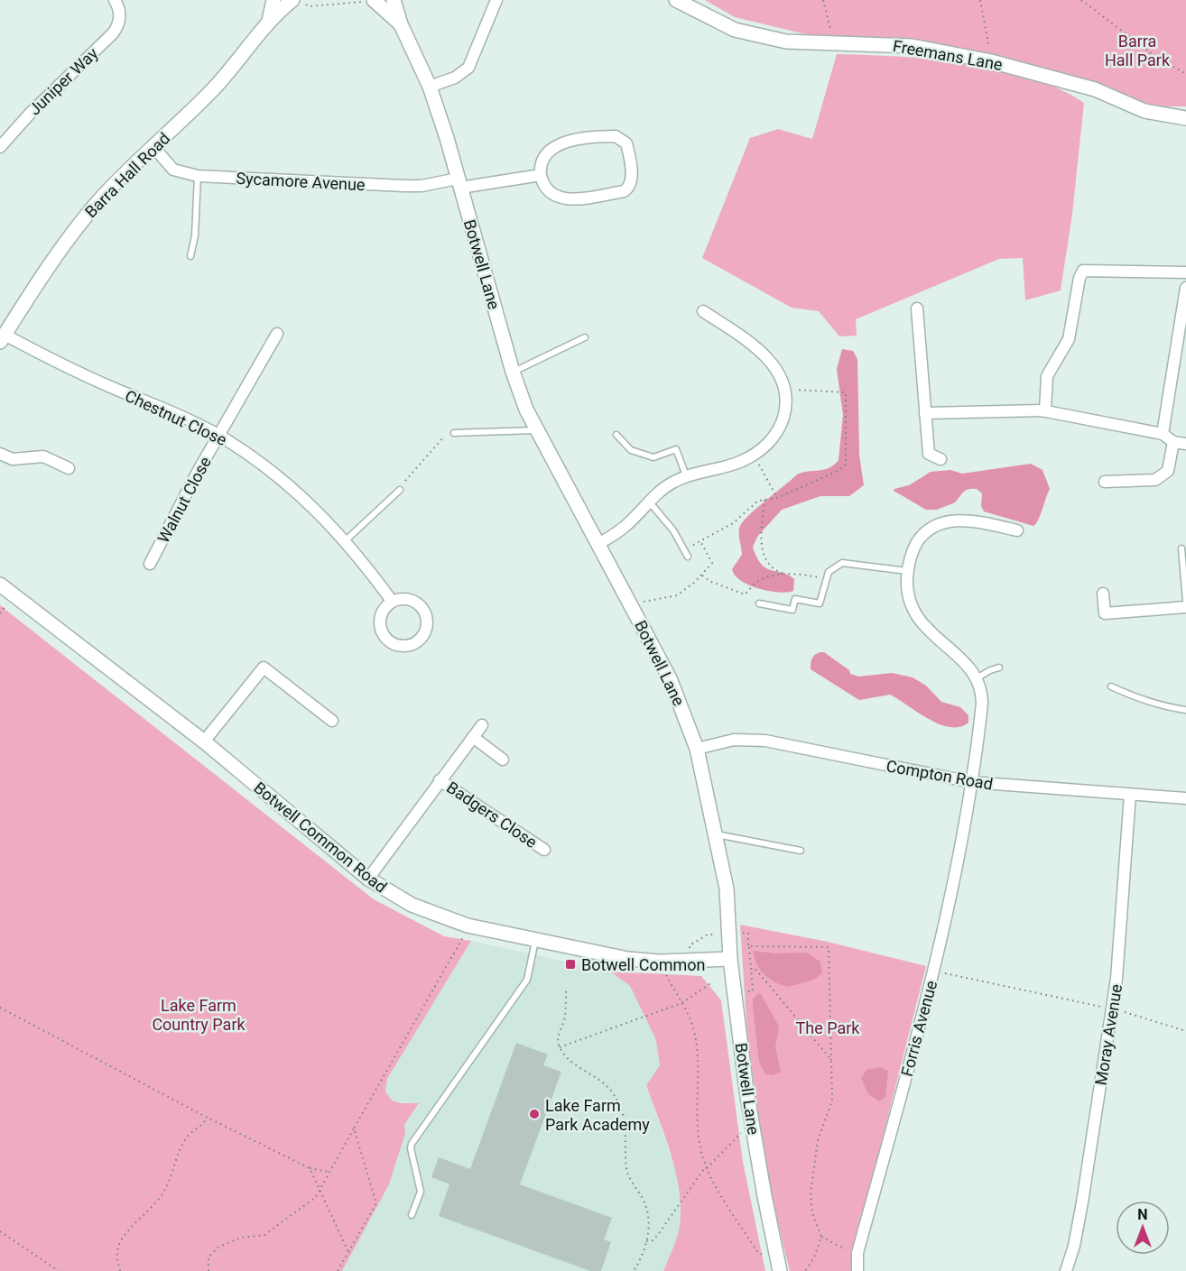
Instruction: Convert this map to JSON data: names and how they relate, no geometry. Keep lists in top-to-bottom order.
{
  "streets": {
    "street": [
      "Freemans Lane",
      "Juniper Way",
      "Barra Hall Road",
      "Sycamore Avenue",
      "Botwell Lane",
      "Chestnut Close",
      "Walnut Close",
      "Compton Road",
      "Badgers Close",
      "Botwell Common Road",
      "Forris Avenue",
      "Moray Avenue"
    ]
  },
  "crossings": [
    ["Barra Hall Road", "Sycamore Avenue"],
    ["Barra Hall Road", "Chestnut Close"],
    ["Sycamore Avenue", "Botwell Lane"],
    ["Botwell Lane", "Compton Road"],
    ["Botwell Lane", "Botwell Common Road"],
    ["Chestnut Close", "Walnut Close"],
    ["Compton Road", "Forris Avenue"],
    ["Compton Road", "Moray Avenue"],
    ["Badgers Close", "Botwell Common Road"]
  ],
  "parks": ["Barra Hall Park", "Lake Farm Country Park", "The Park"],
  "places": {
    "transit": ["Botwell Common"],
    "other": ["Lake Farm Park Academy"]
  },
  "north": "top"
}
